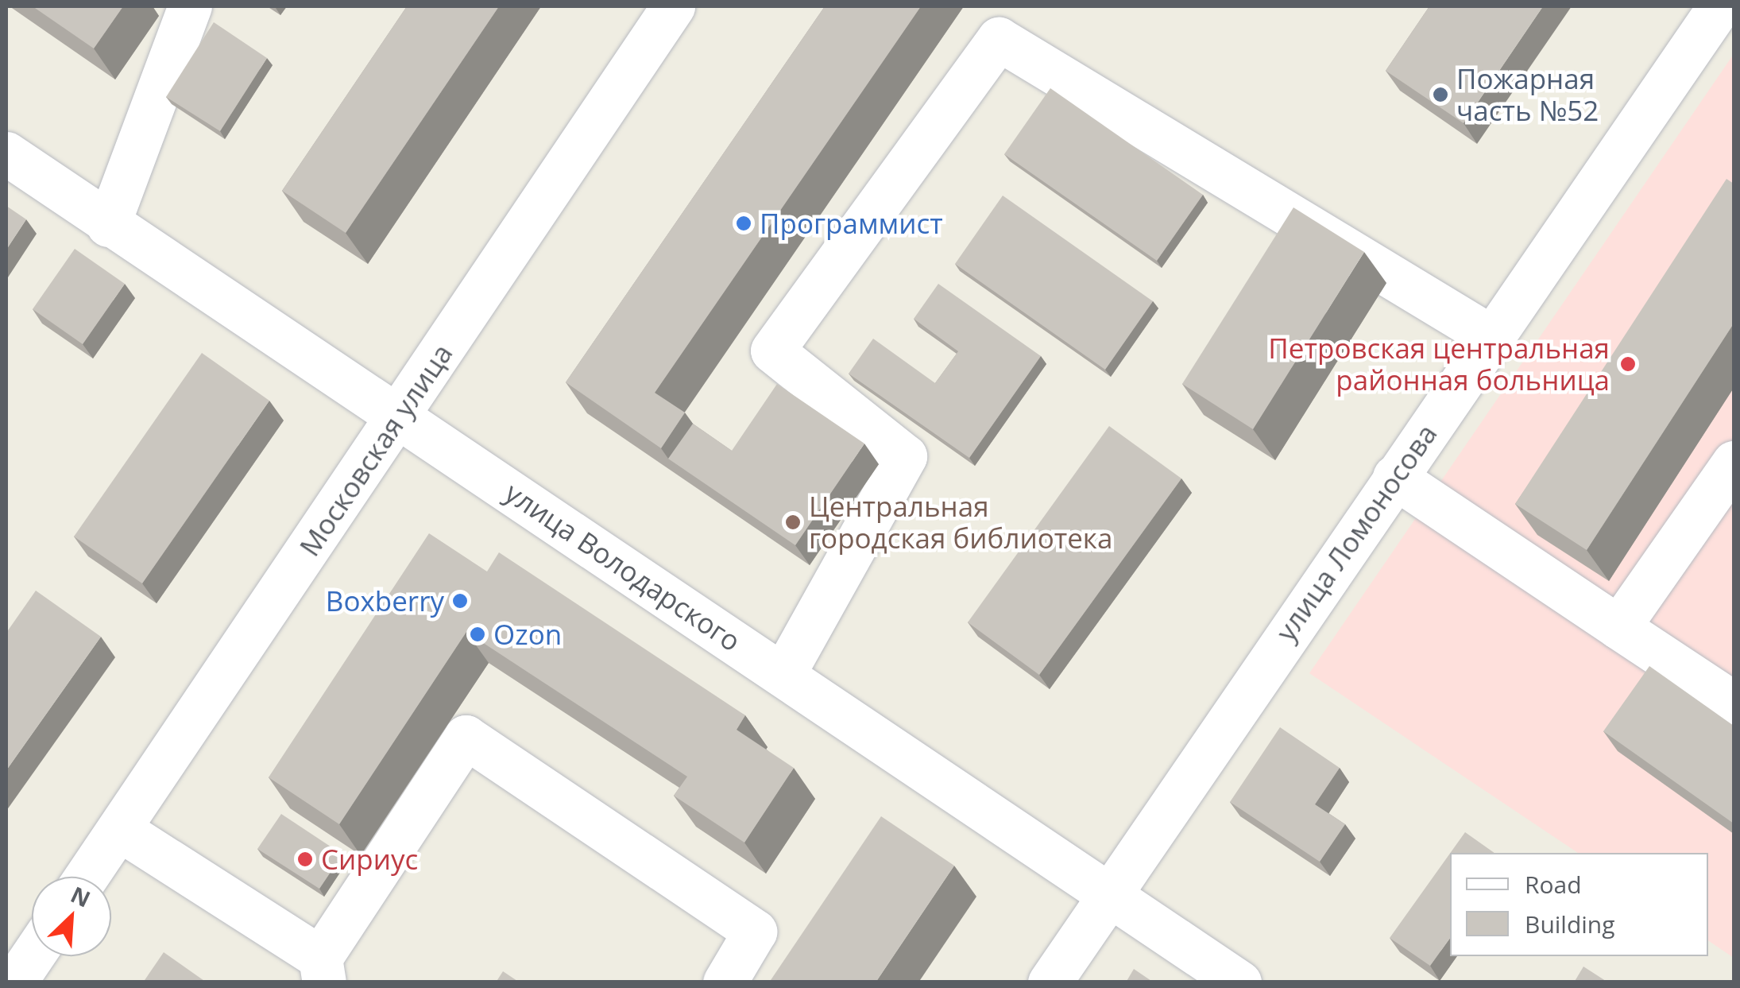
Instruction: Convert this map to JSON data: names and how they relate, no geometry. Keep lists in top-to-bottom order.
{
  "streets": {
    "street": ["Московская улица", "улица Ломоносова", "улица Володарского"]
  },
  "crossings": [
    ["Московская улица", "улица Володарского"],
    ["улица Ломоносова", "улица Володарского"]
  ],
  "places": [
    "Пожарная часть №52",
    "Программист",
    "Петровская центральная районная больница",
    "Центральная городская библиотека",
    "Boxberry",
    "Ozon",
    "Сириус"
  ],
  "legend": ["Road", "Building"],
  "north": "top right"
}
